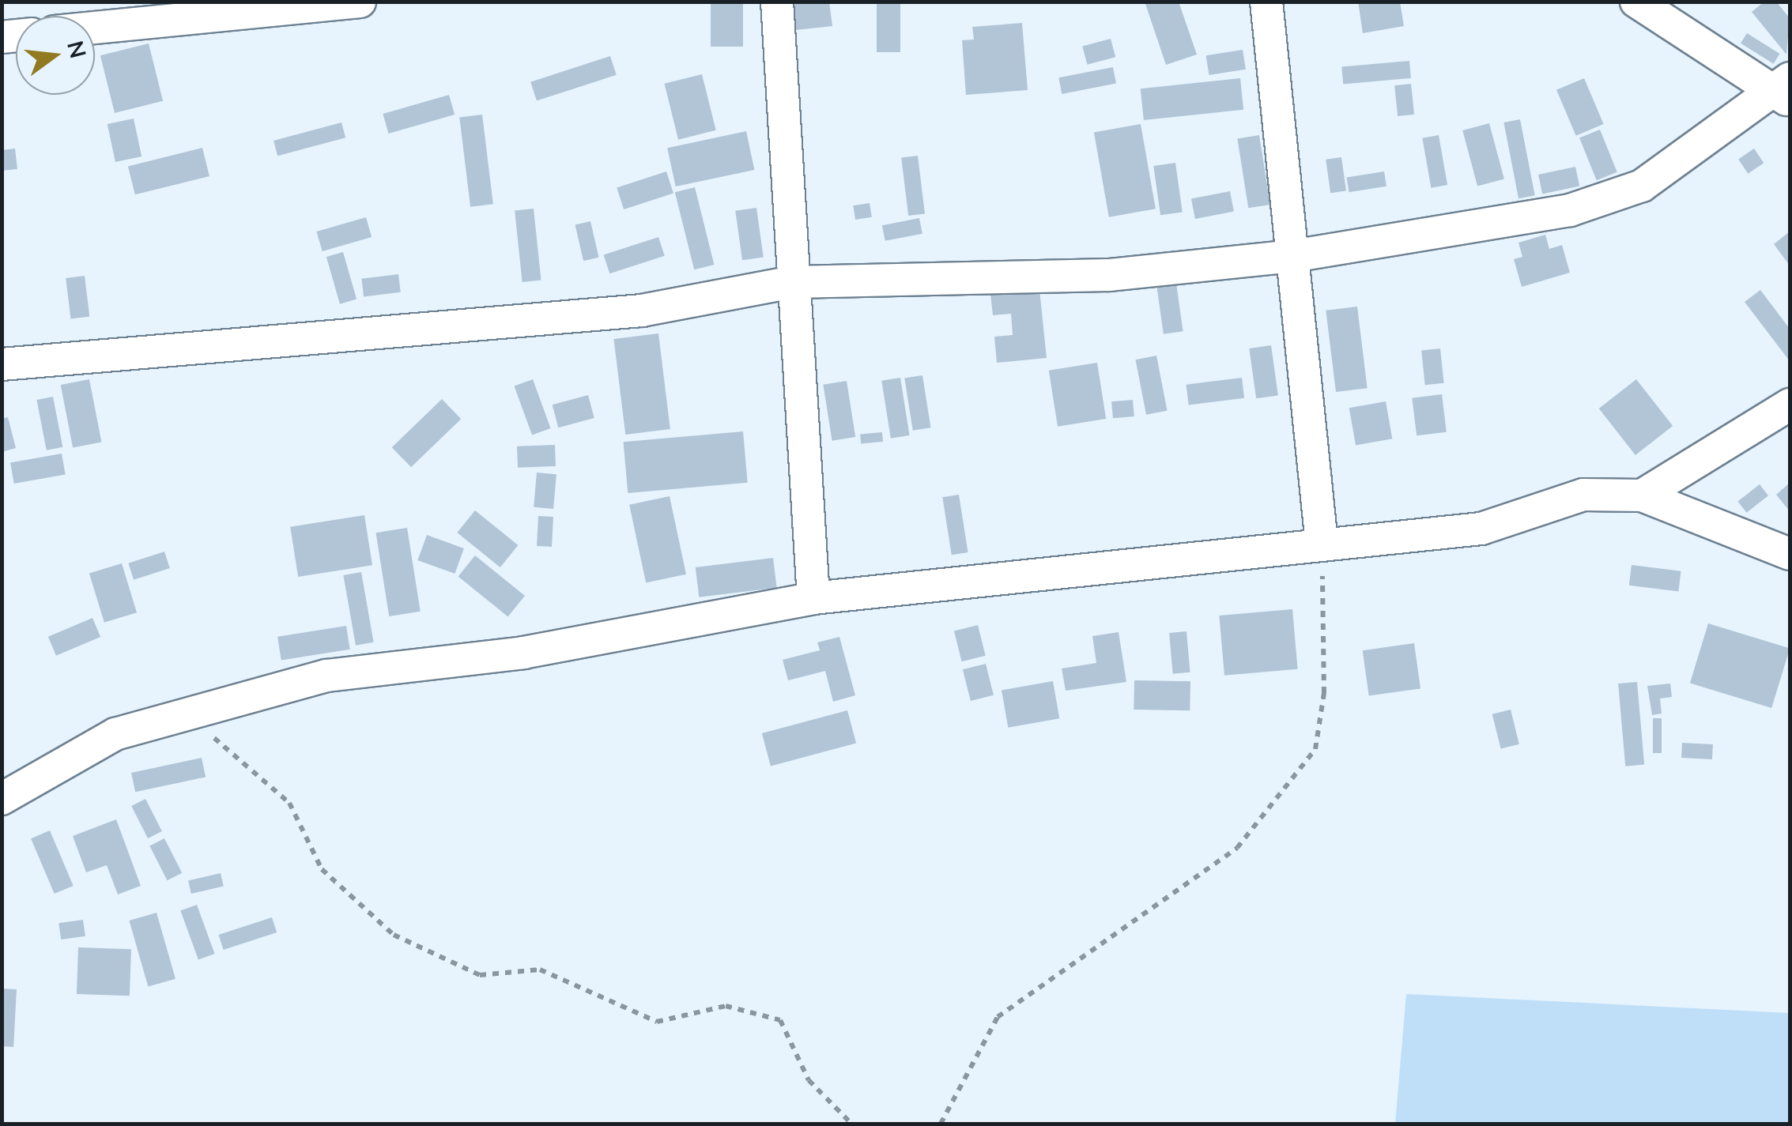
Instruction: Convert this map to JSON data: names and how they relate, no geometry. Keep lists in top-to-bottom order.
{
  "north": "right"
}
